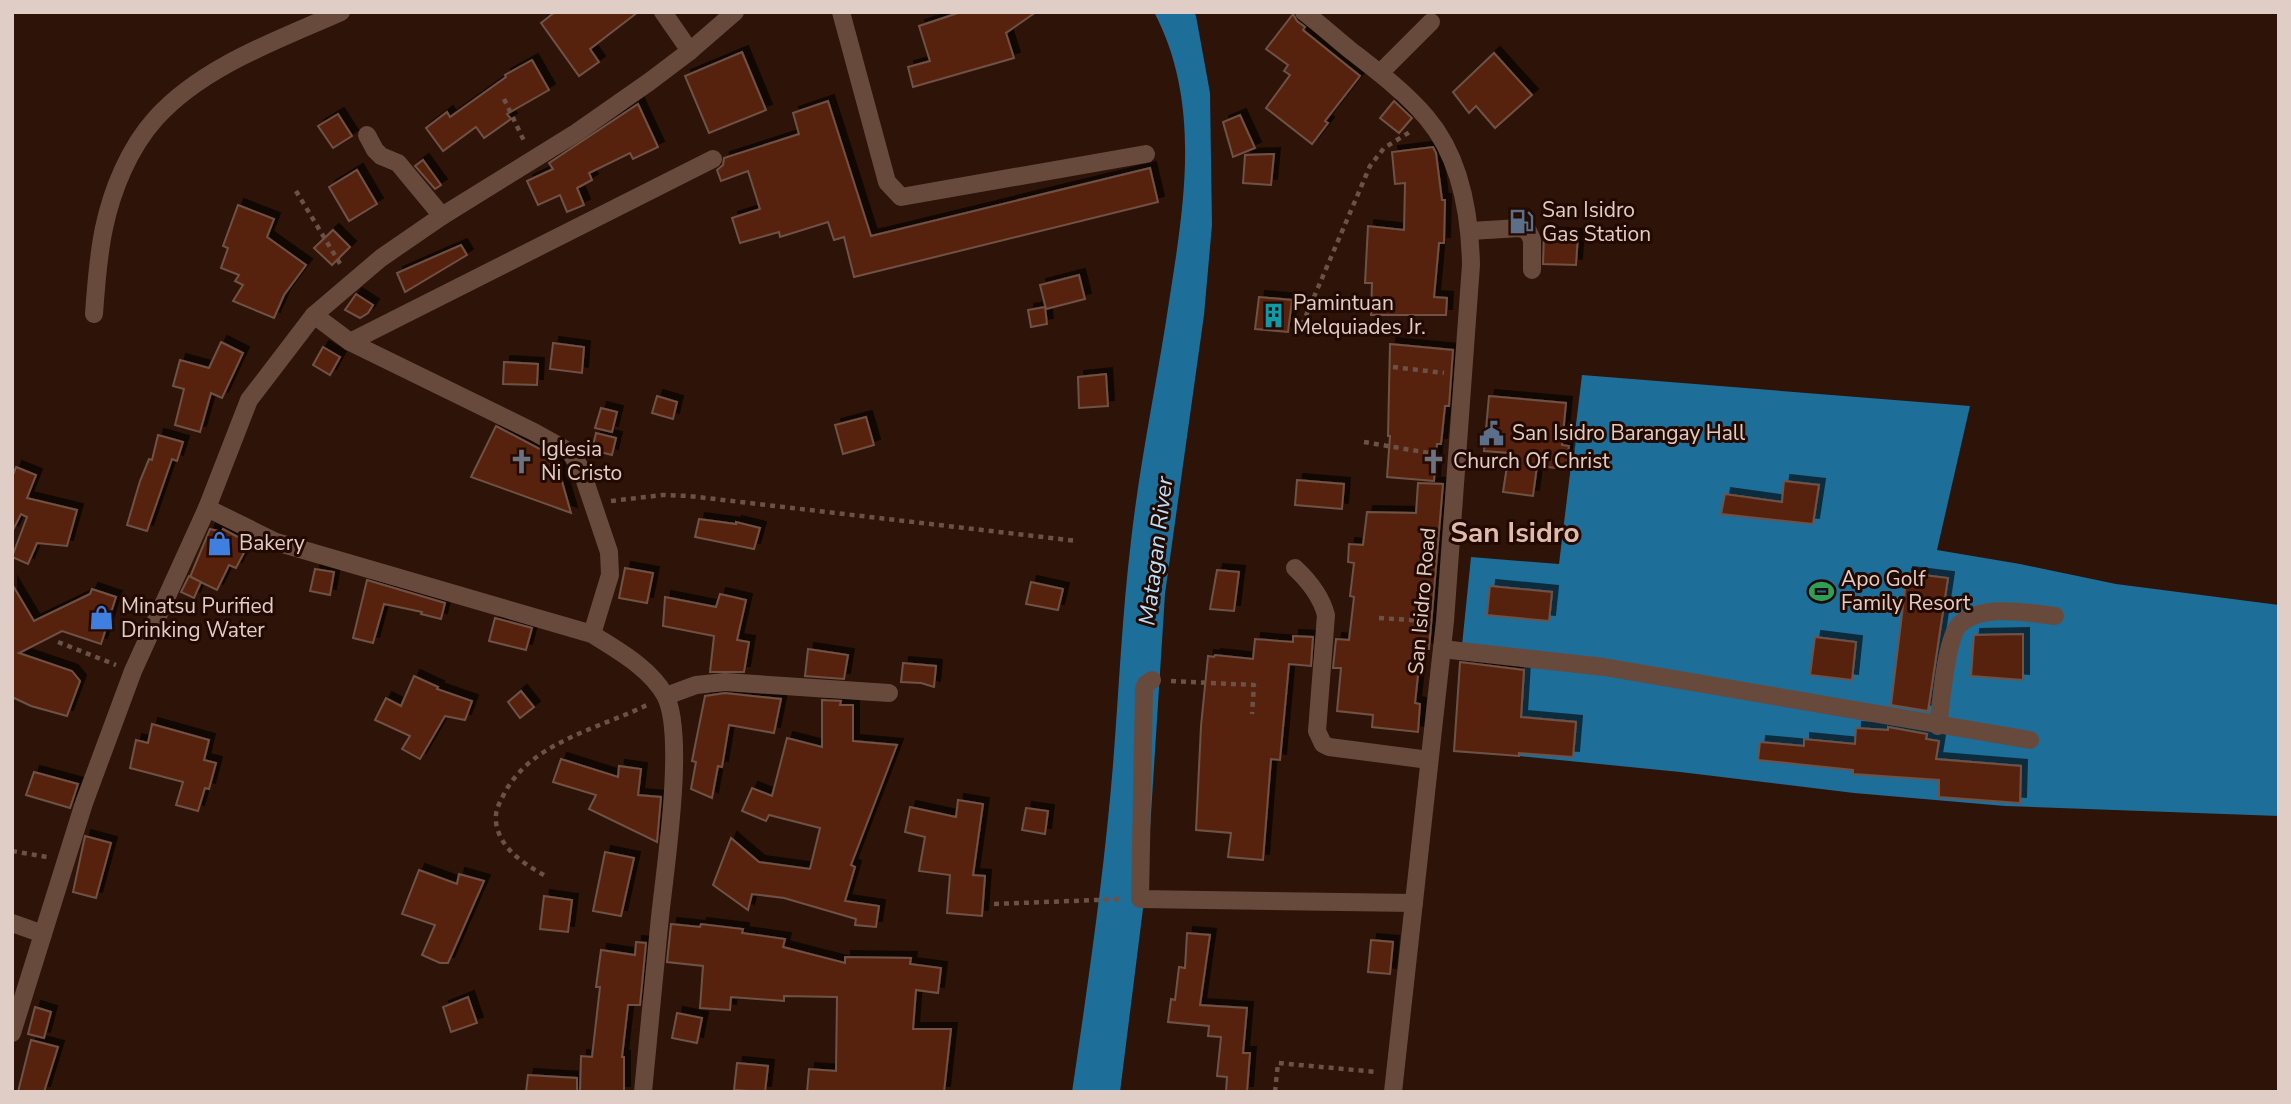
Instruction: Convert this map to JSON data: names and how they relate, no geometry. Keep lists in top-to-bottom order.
{
  "streets": {
    "street": ["San Isidro Road"]
  },
  "districts": ["San Isidro"],
  "water": ["Matagan River"],
  "places": {
    "fuel station": ["San Isidro Gas Station"],
    "building": ["Pamintuan Melquiades Jr."],
    "public building": ["San Isidro Barangay Hall"],
    "church": ["Iglesia Ni Cristo", "Church Of Christ"],
    "shop": ["Bakery", "Minatsu Purified Drinking Water"],
    "sports": ["Apo Golf Family Resort"]
  }
}
